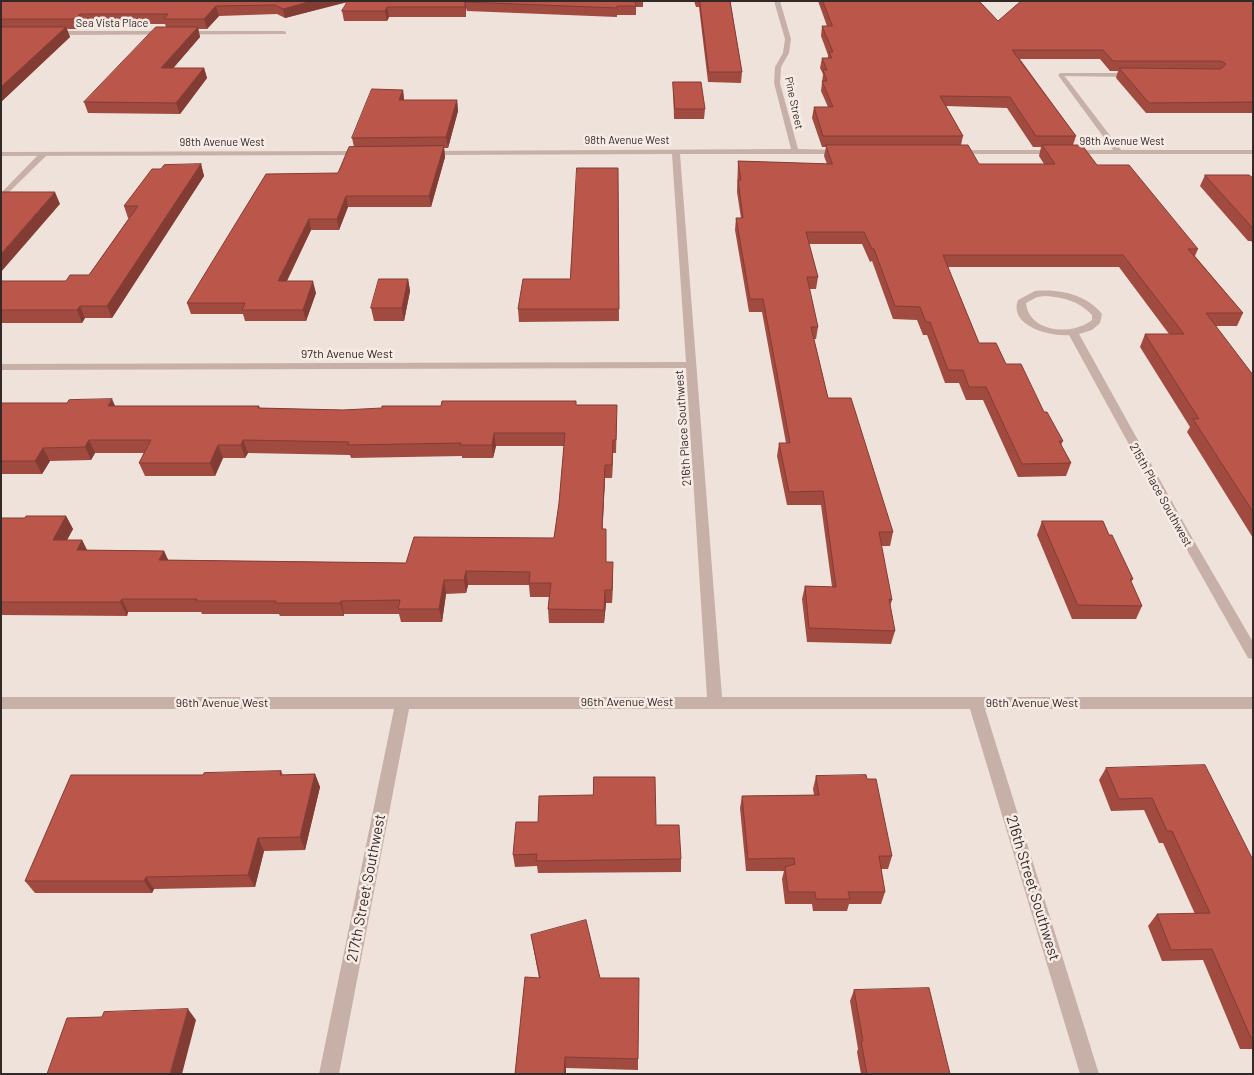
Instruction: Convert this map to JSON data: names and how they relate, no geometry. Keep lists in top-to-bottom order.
{
  "streets": {
    "street": [
      "Sea Vista Place",
      "Pine Street",
      "98th Avenue West",
      "97th Avenue West",
      "216th Place Southwest",
      "215th Place Southwest",
      "96th Avenue West",
      "217th Street Southwest",
      "216th Street Southwest"
    ]
  },
  "crossings": [
    ["Pine Street", "98th Avenue West"],
    ["98th Avenue West", "216th Place Southwest"],
    ["97th Avenue West", "216th Place Southwest"],
    ["216th Place Southwest", "96th Avenue West"],
    ["96th Avenue West", "217th Street Southwest"],
    ["96th Avenue West", "216th Street Southwest"]
  ]
}
